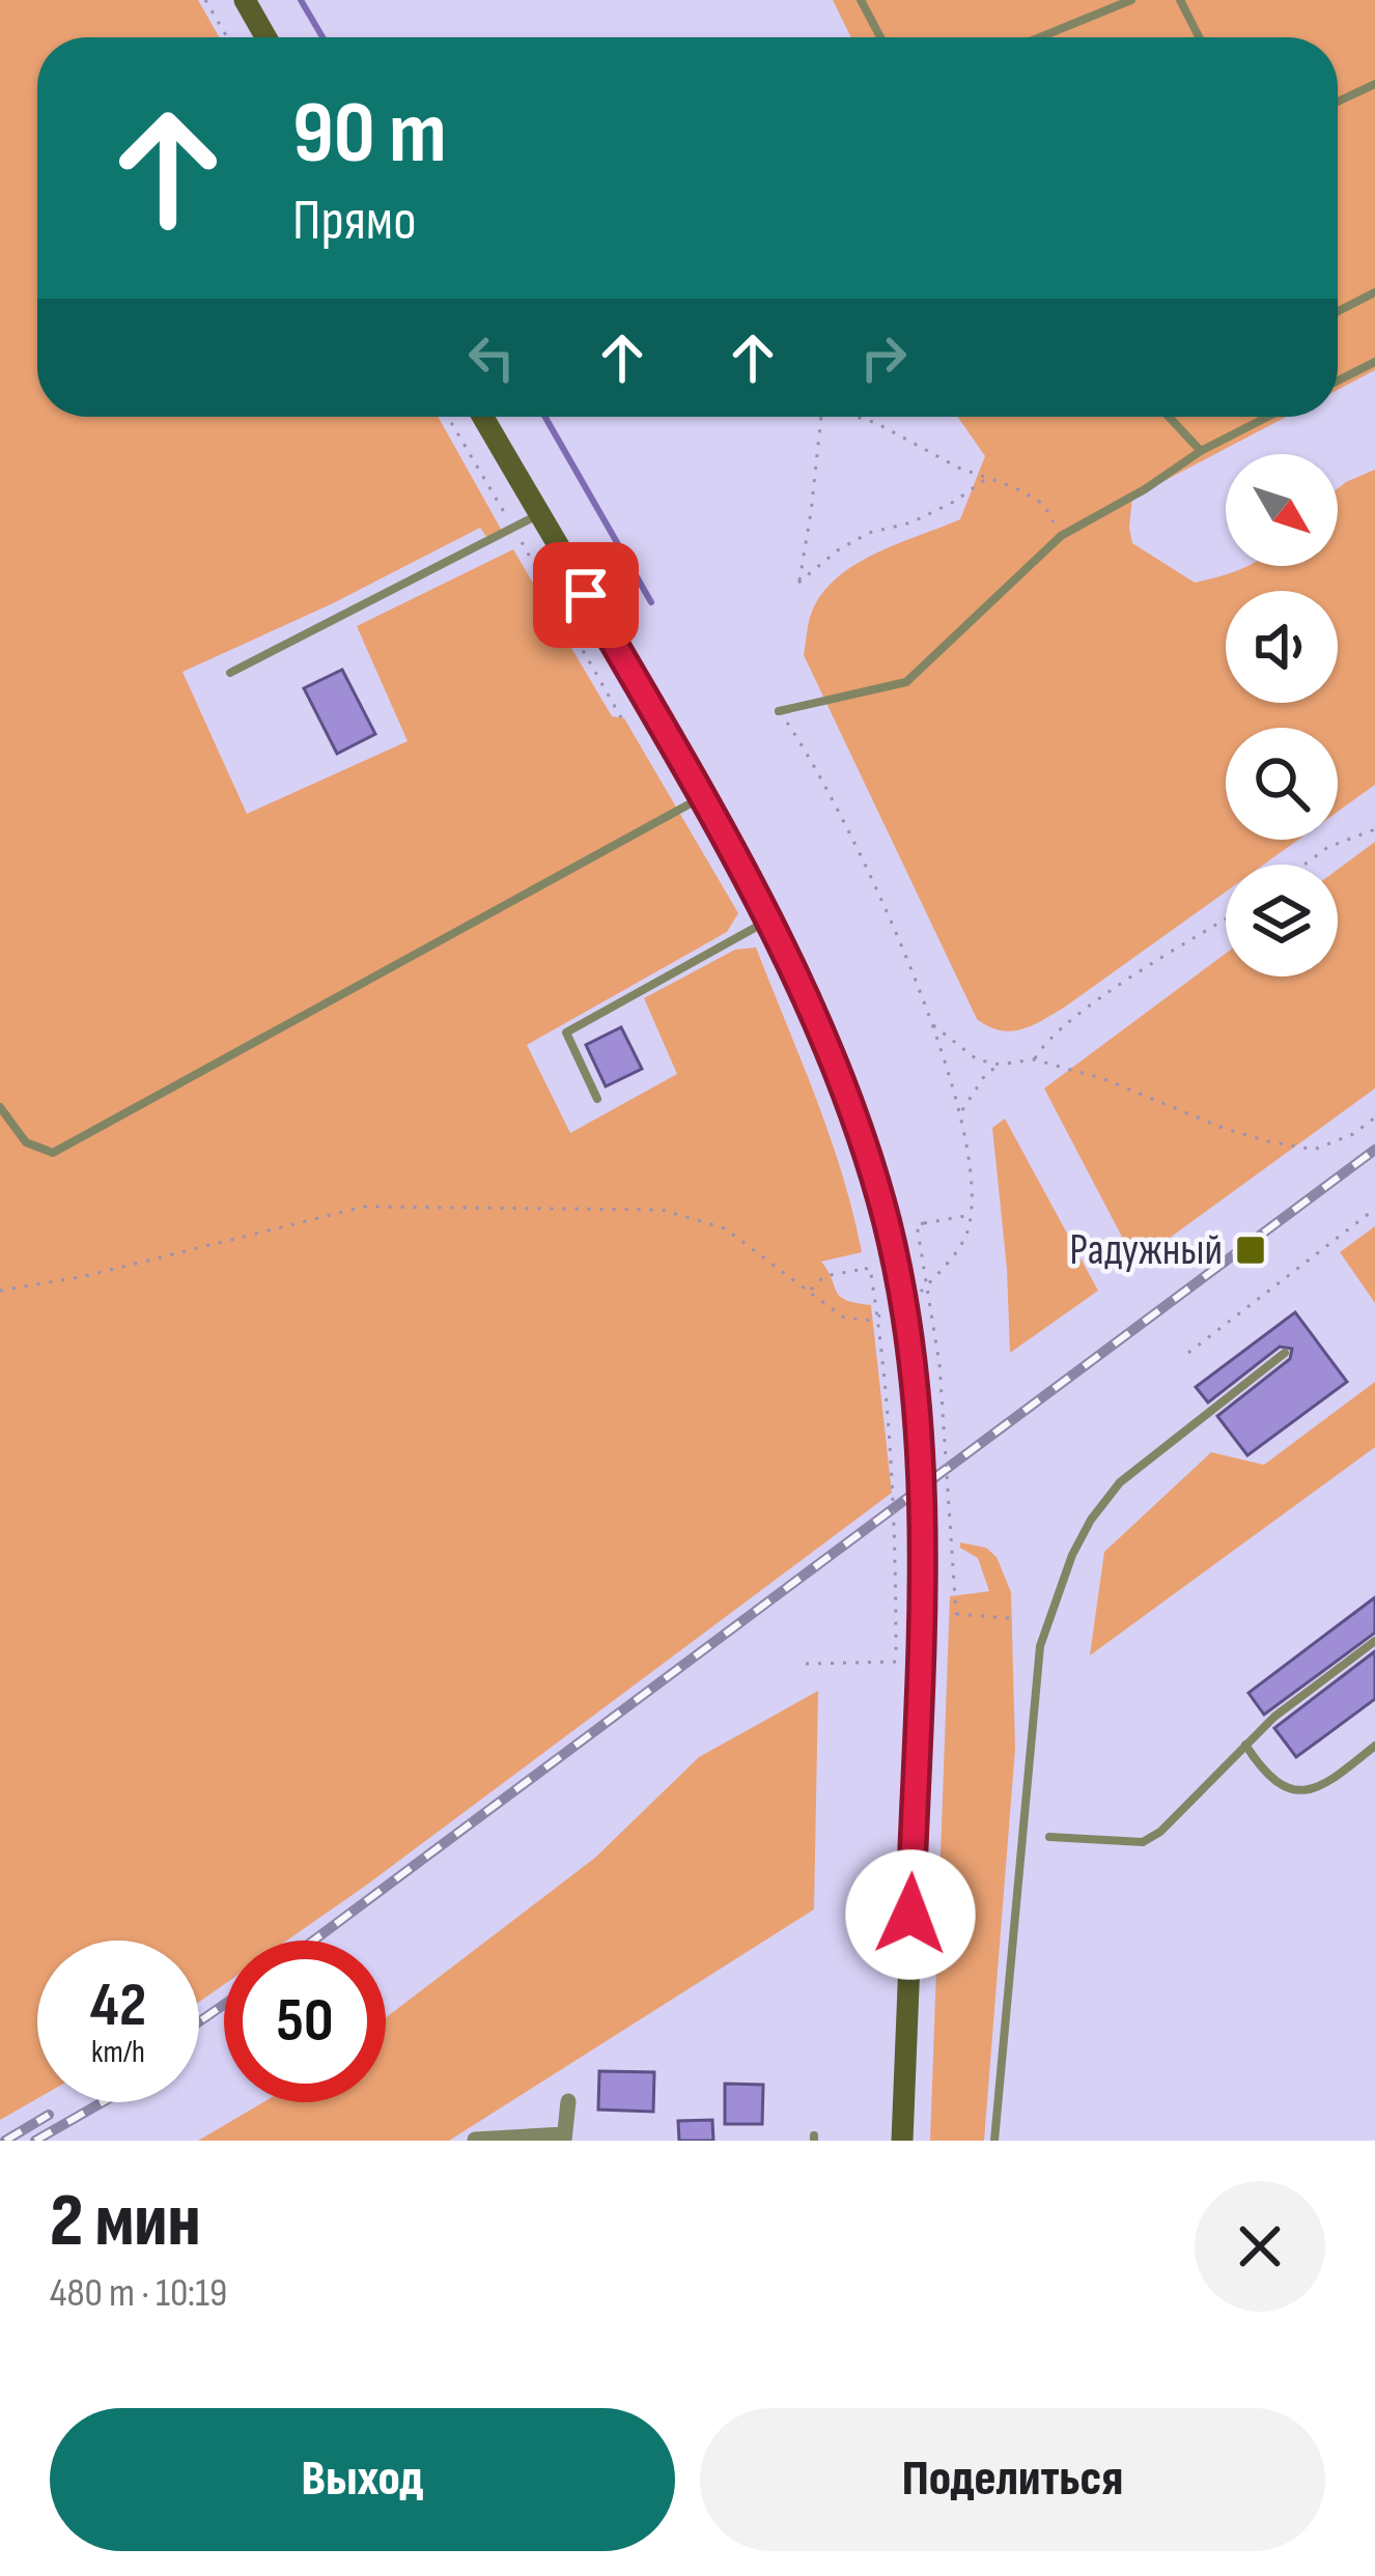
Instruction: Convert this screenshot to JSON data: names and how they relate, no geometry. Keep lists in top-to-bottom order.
{
  "places": {
    "transit": ["Радужный"]
  },
  "north": "bottom right",
  "page": {
    "turn": ["90 m", "Прямо"],
    "speed": "42 km/h",
    "limit": "50",
    "heading": ["2 мин", "480 m · 10:19"],
    "buttons": ["Выход", "Поделиться"]
  }
}
